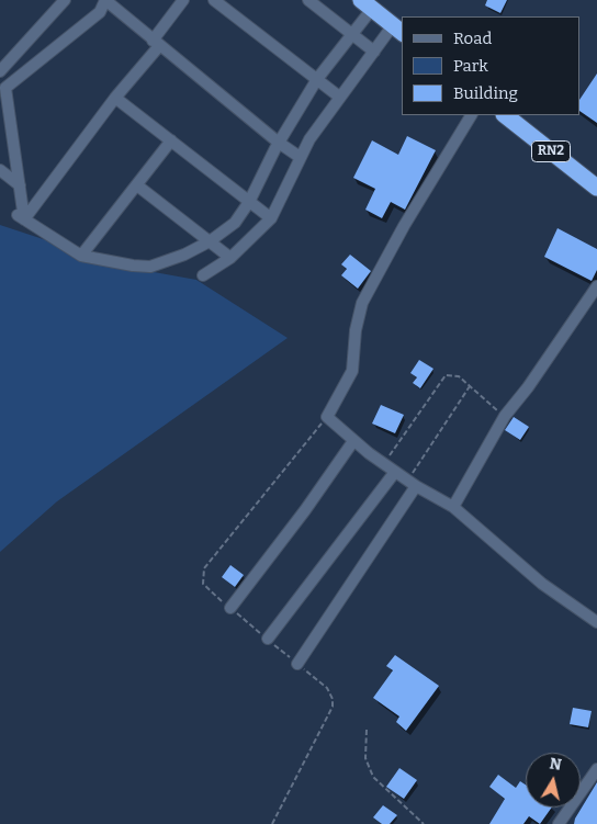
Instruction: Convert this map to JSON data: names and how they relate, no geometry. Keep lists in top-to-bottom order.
{
  "streets": {
    "highway": ["RN2"]
  },
  "legend": ["Road", "Park", "Building"],
  "north": "top"
}
